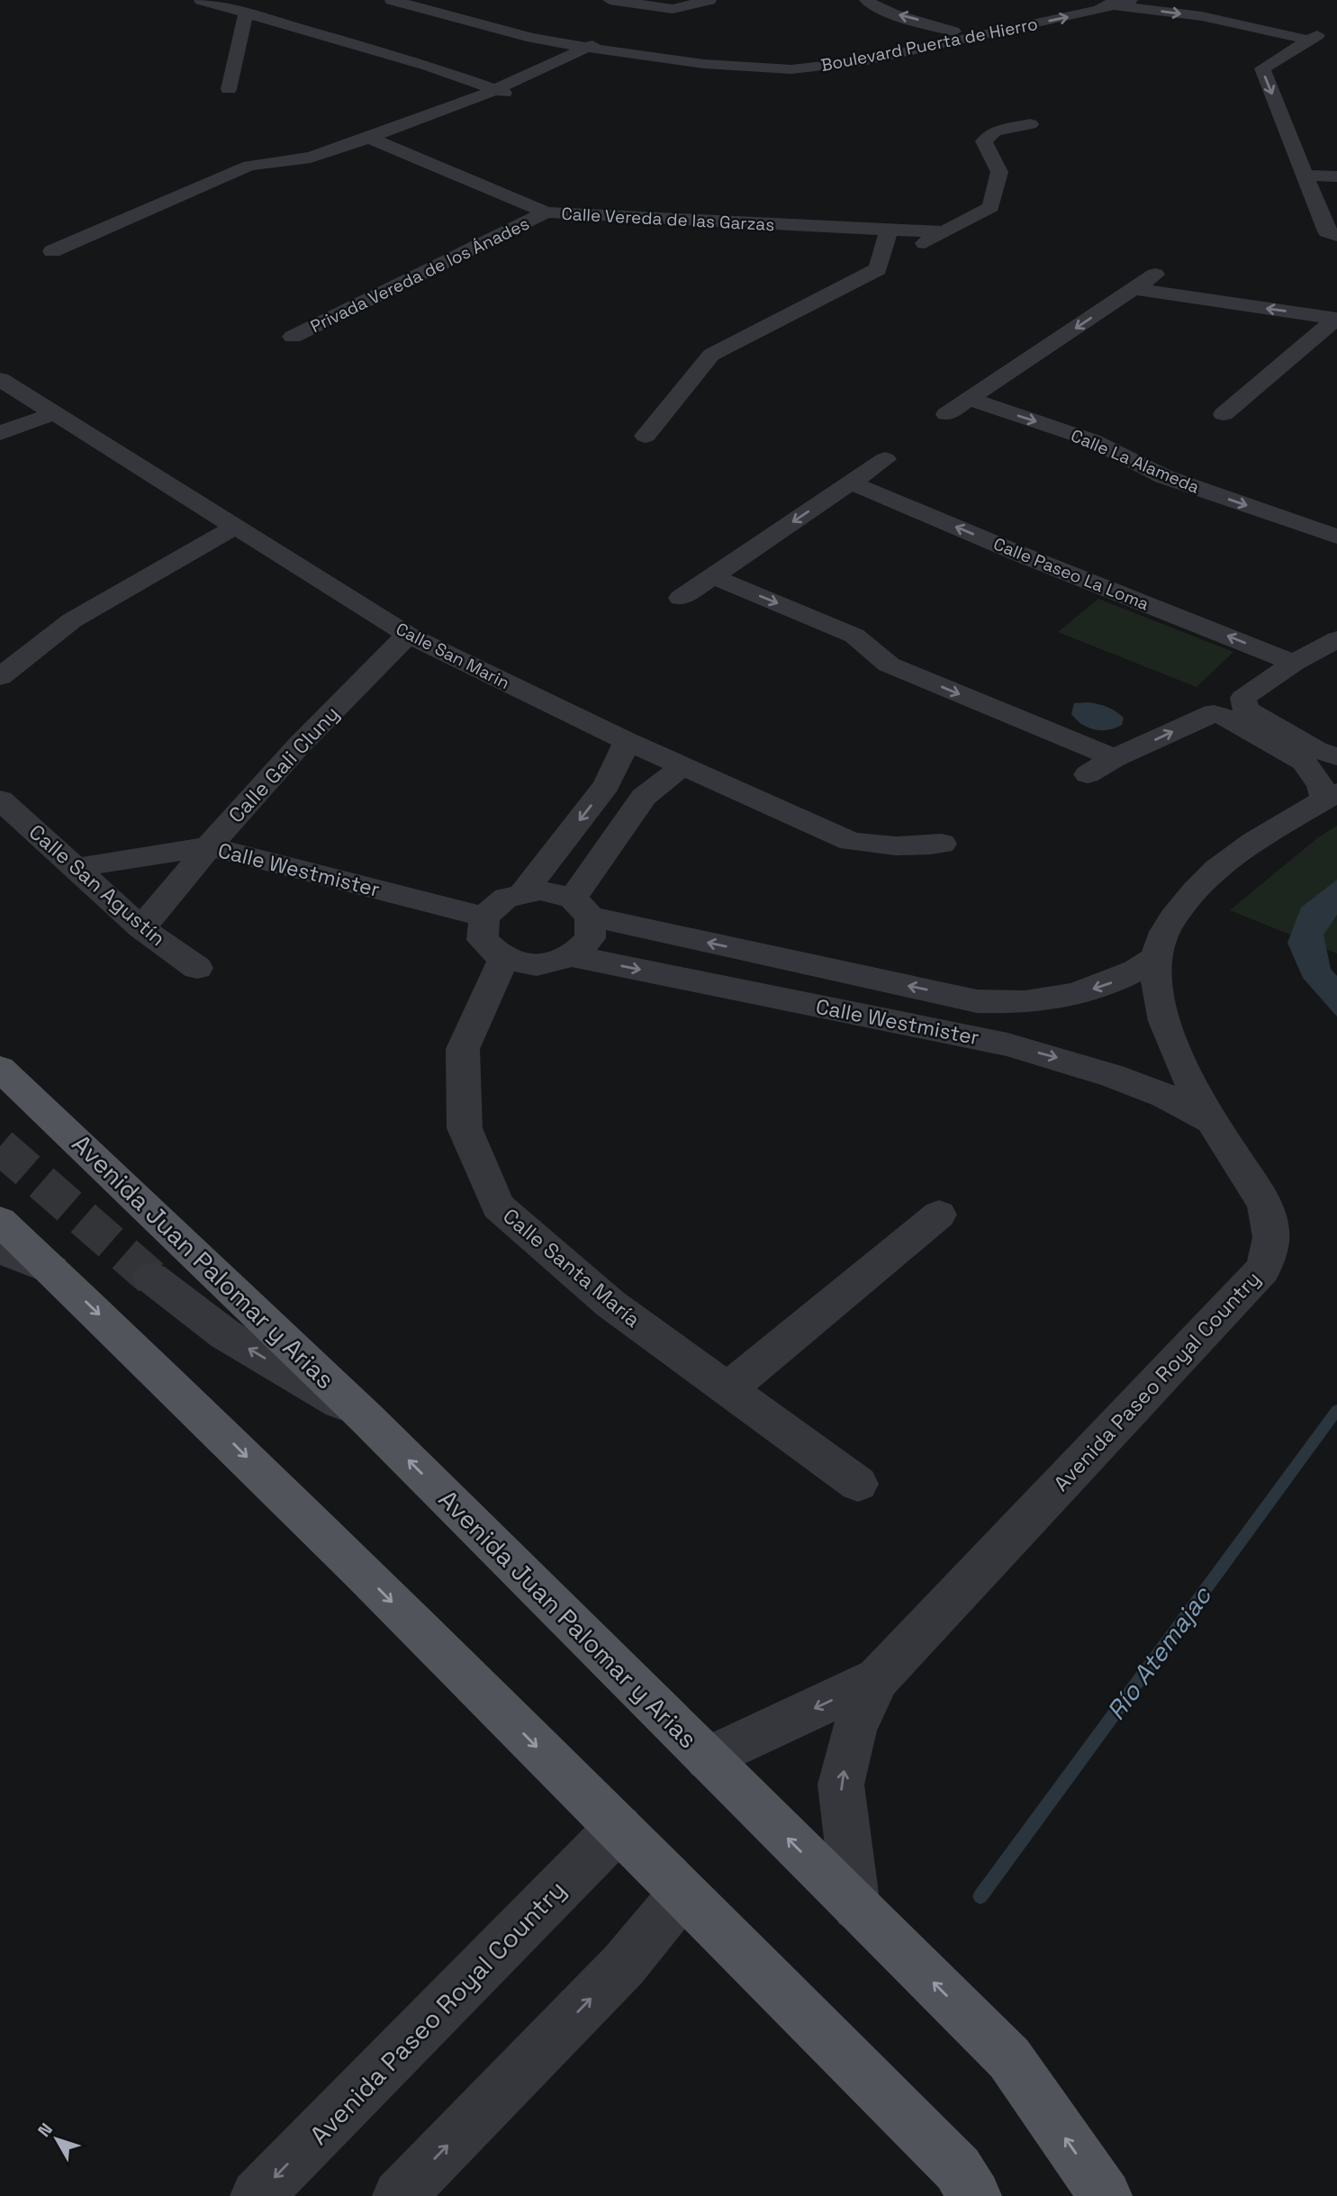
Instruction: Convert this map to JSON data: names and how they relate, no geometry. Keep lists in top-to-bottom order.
{
  "streets": {
    "main road": ["Avenida Juan Palomar y Arias"],
    "street": [
      "Boulevard Puerta de Hierro",
      "Calle Vereda de las Garzas",
      "Privada Vereda de los Ánades",
      "Calle La Alameda",
      "Calle Paseo La Loma",
      "Calle San Marin",
      "Calle Gali Cluny",
      "Calle Westmister",
      "Calle San Agustín",
      "Calle Santa María",
      "Avenida Paseo Royal Country"
    ]
  },
  "crossings": [
    ["Calle Vereda de las Garzas", "Privada Vereda de los Ánades"],
    ["Calle San Marin", "Calle Gali Cluny"],
    ["Calle Gali Cluny", "Calle Westmister"],
    ["Calle Gali Cluny", "Calle San Agustín"],
    ["Calle Westmister", "Calle San Agustín"],
    ["Calle Westmister", "Calle Santa María"],
    ["Calle Westmister", "Avenida Paseo Royal Country"],
    ["Avenida Juan Palomar y Arias", "Avenida Paseo Royal Country"]
  ],
  "water": ["Río Atemajac"],
  "north": "top left"
}
